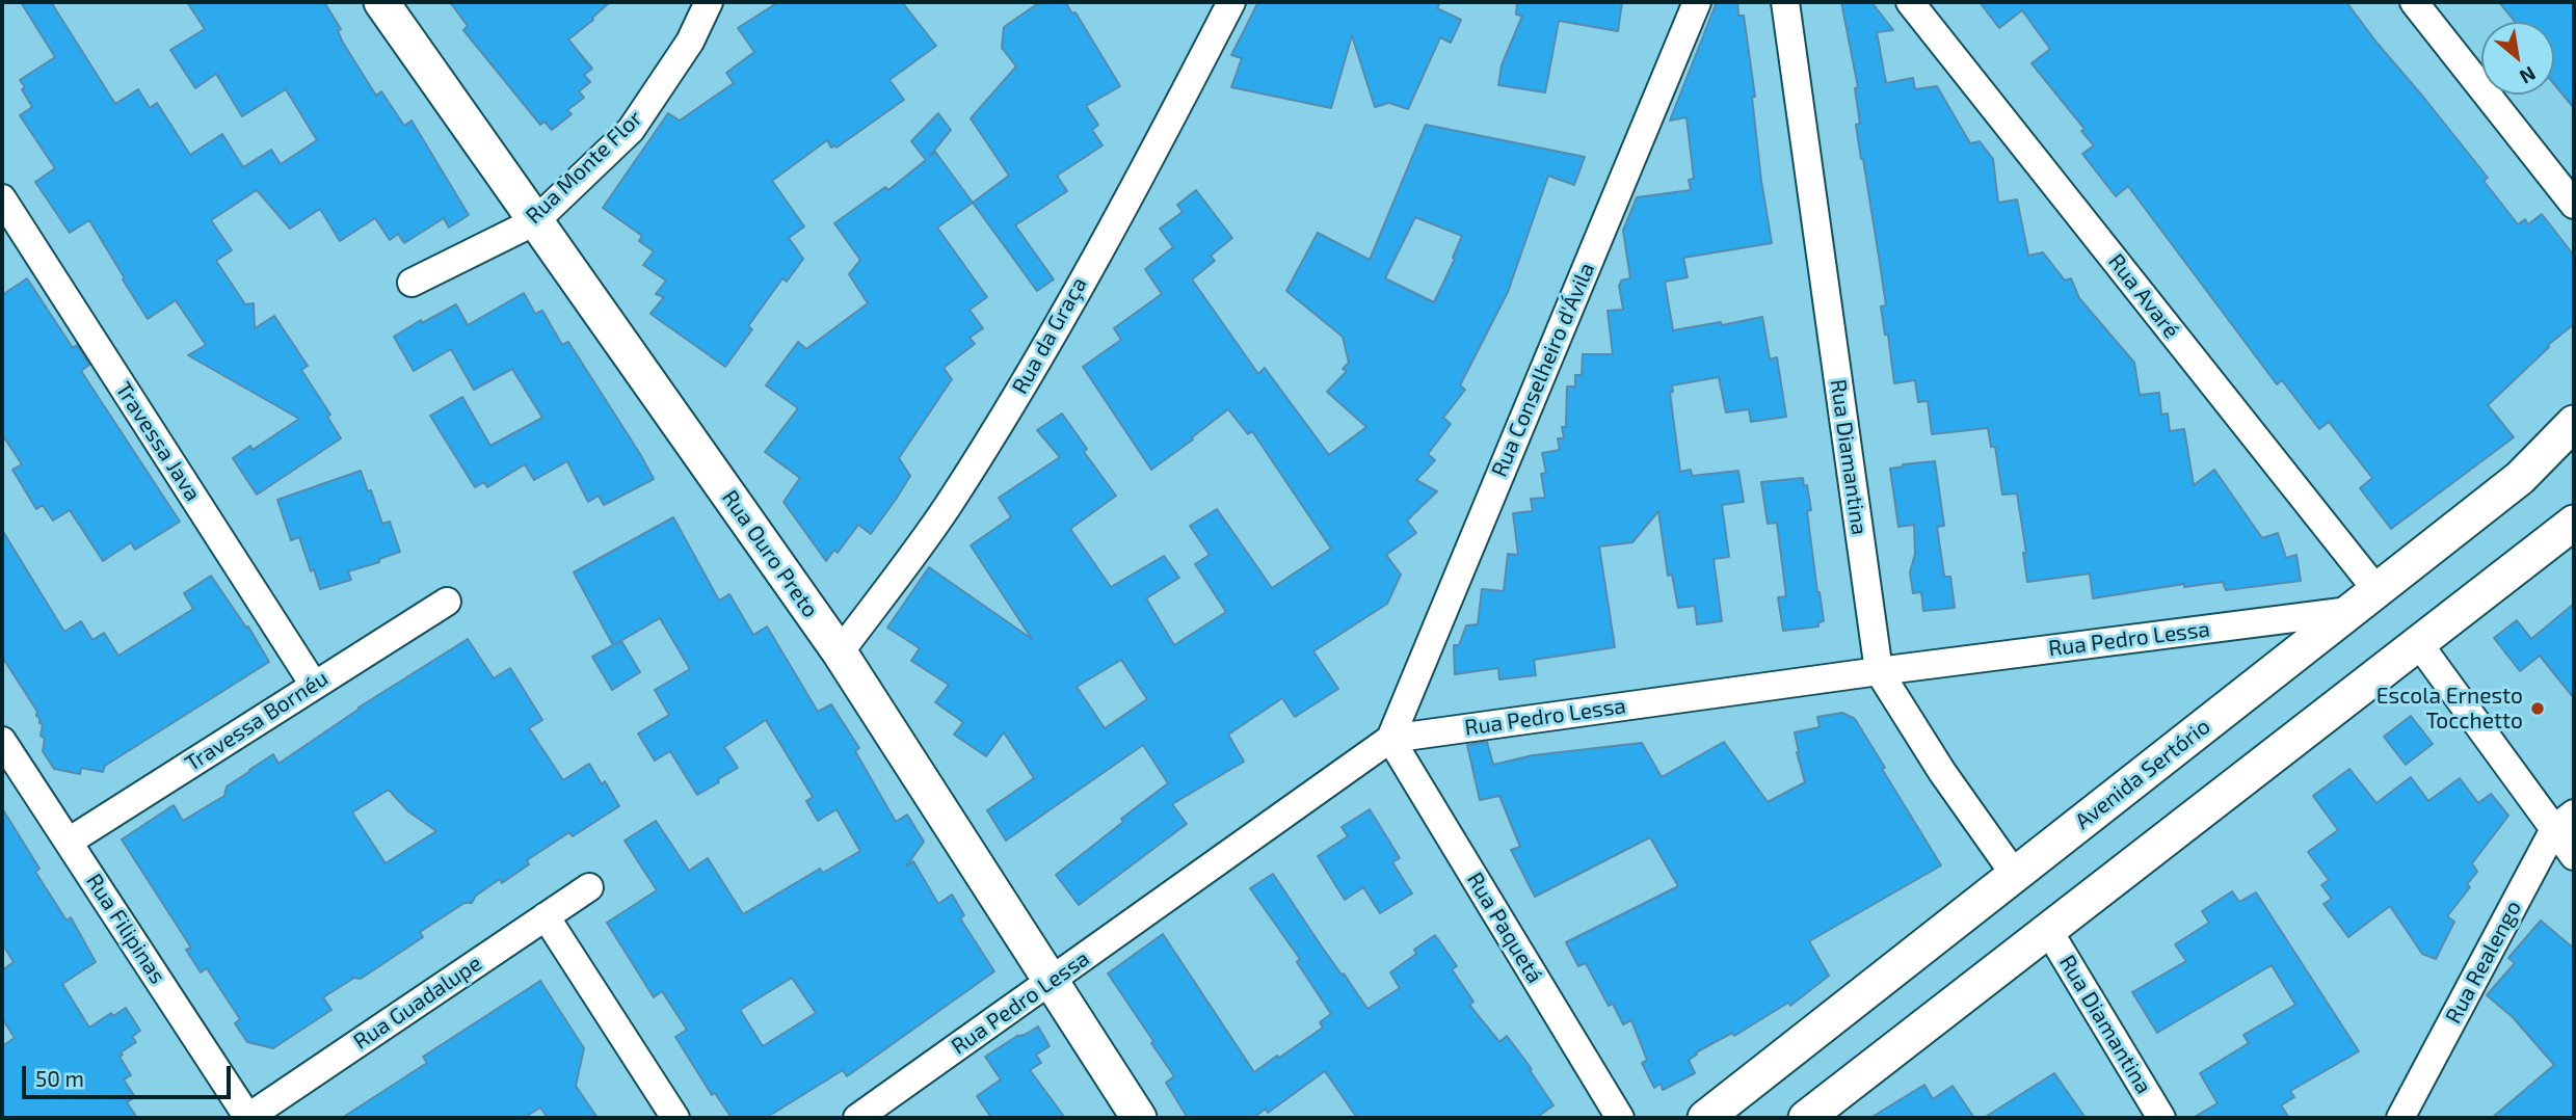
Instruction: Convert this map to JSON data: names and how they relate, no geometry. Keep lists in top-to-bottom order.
{
  "streets": {
    "main road": ["Rua Ouro Preto", "Avenida Sertório"],
    "street": [
      "Rua Monte Flor",
      "Rua Avaré",
      "Rua da Graça",
      "Rua Conselheiro d'Ávila",
      "Travessa Java",
      "Rua Diamantina",
      "Rua Pedro Lessa",
      "Travessa Bornéu",
      "Rua Paquetá",
      "Rua Filipinas",
      "Rua Realengo",
      "Rua Guadalupe"
    ]
  },
  "crossings": [
    ["Rua Monte Flor", "Rua Ouro Preto"],
    ["Rua Avaré", "Avenida Sertório"],
    ["Rua da Graça", "Rua Ouro Preto"],
    ["Rua Conselheiro d'Ávila", "Rua Pedro Lessa"],
    ["Rua Conselheiro d'Ávila", "Rua Paquetá"],
    ["Travessa Java", "Travessa Bornéu"],
    ["Rua Diamantina", "Rua Pedro Lessa"],
    ["Rua Diamantina", "Avenida Sertório"],
    ["Rua Ouro Preto", "Rua Pedro Lessa"],
    ["Rua Pedro Lessa", "Avenida Sertório"],
    ["Rua Pedro Lessa", "Rua Paquetá"],
    ["Travessa Bornéu", "Rua Filipinas"],
    ["Rua Filipinas", "Rua Guadalupe"]
  ],
  "places": ["Escola Ernesto Tocchetto"],
  "scale_bar": "50 m",
  "north": "bottom right"
}
